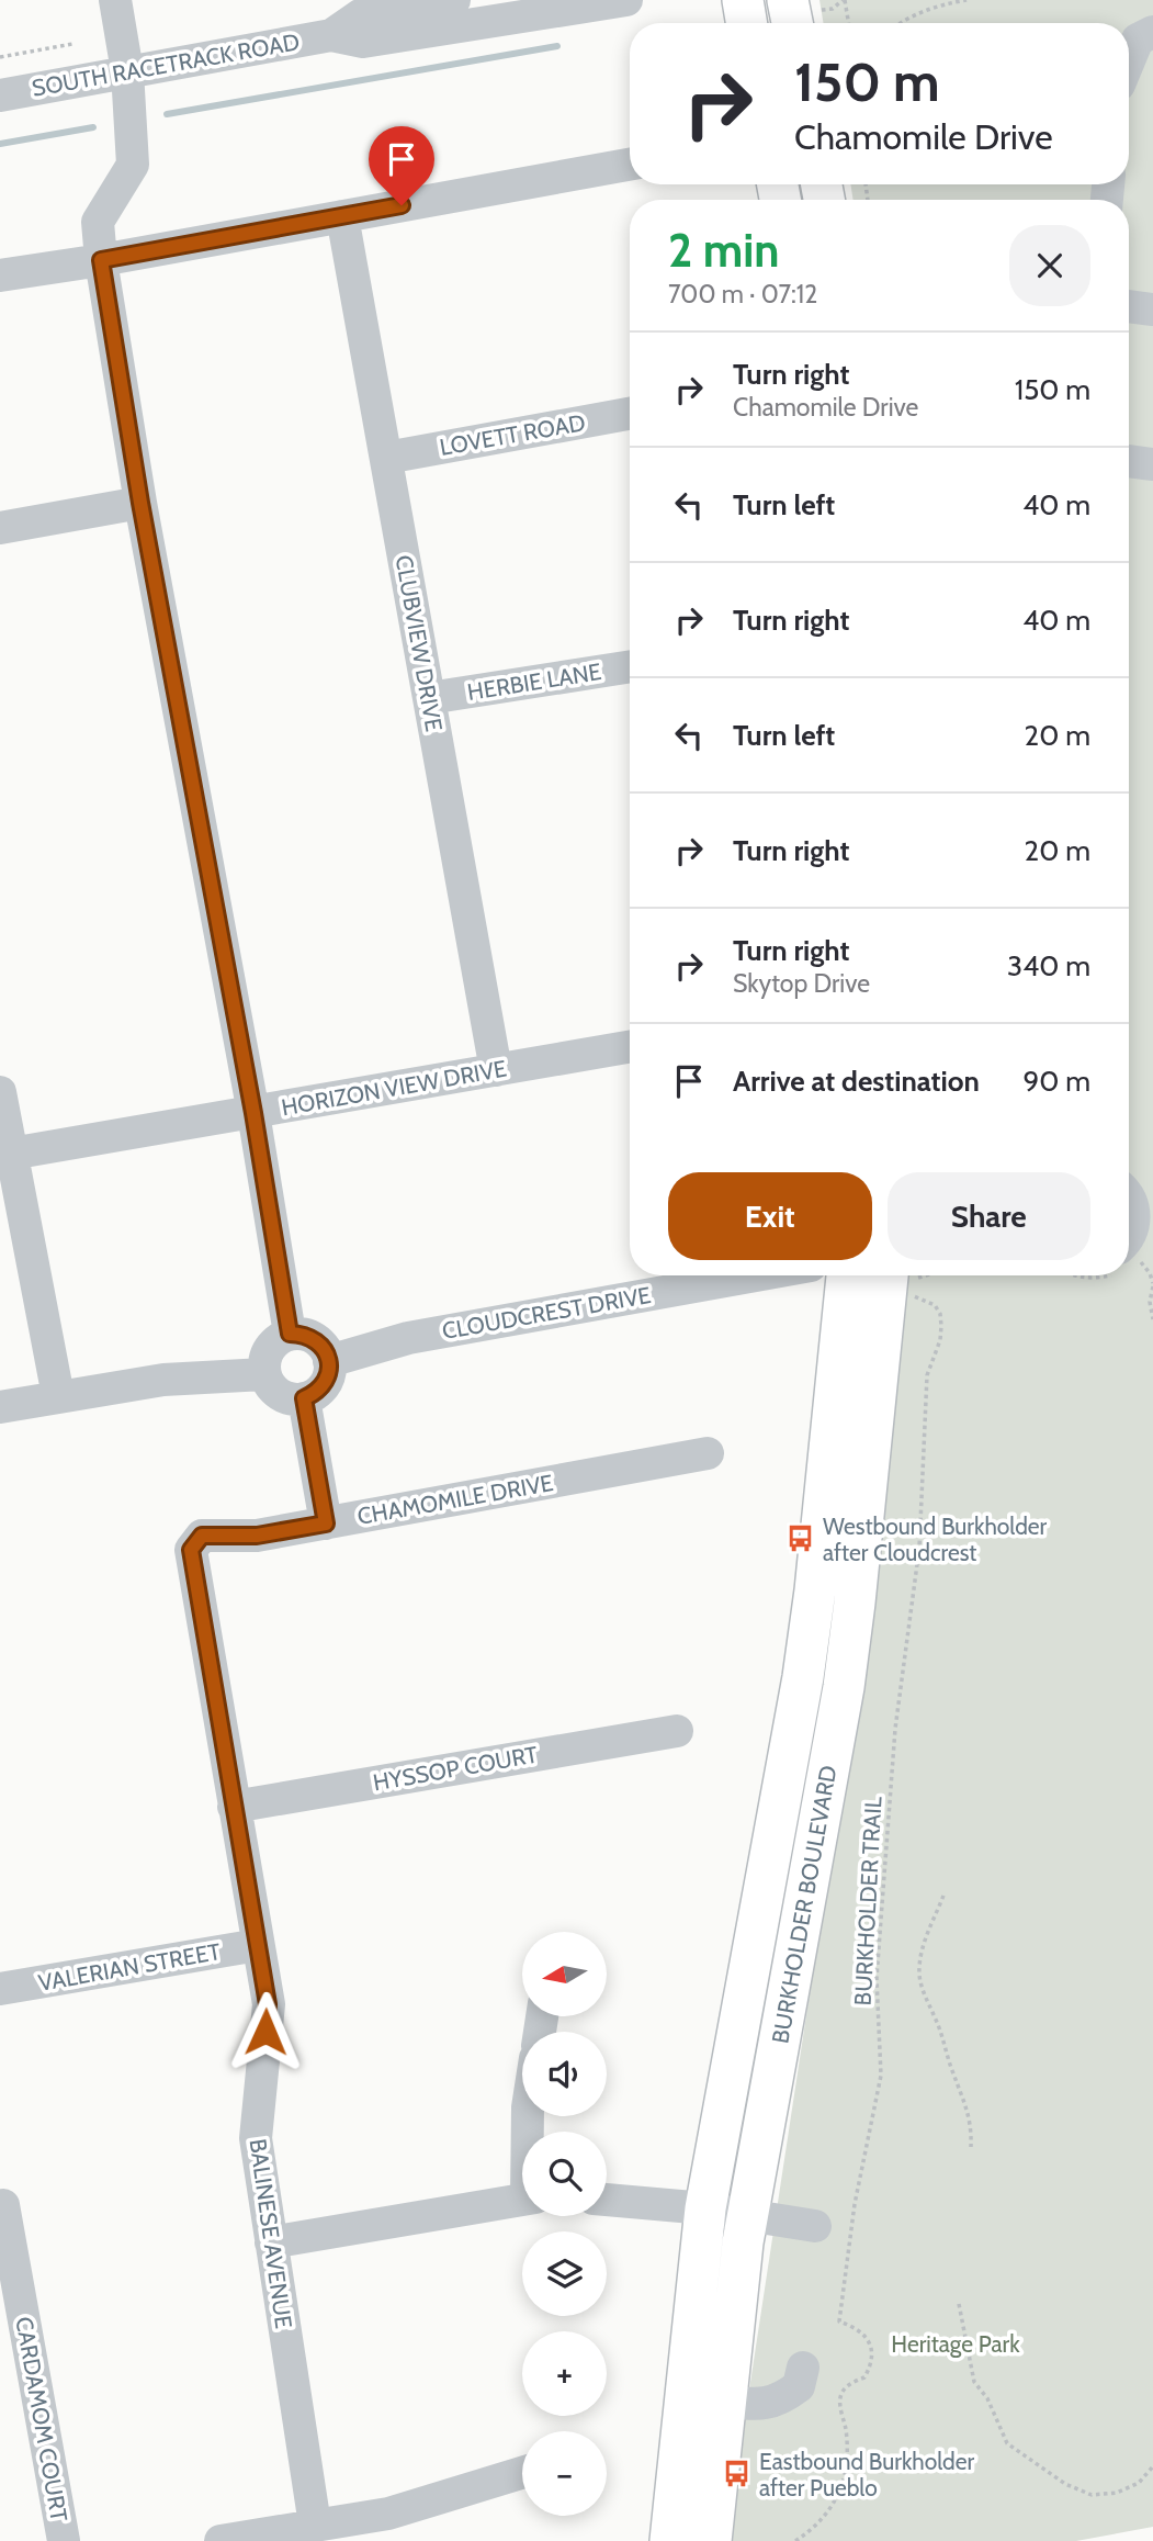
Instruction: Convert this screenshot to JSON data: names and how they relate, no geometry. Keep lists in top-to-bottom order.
{
  "streets": {
    "main road": ["BURKHOLDER BOULEVARD"],
    "street": [
      "SOUTH RACETRACK ROAD",
      "LOVETT ROAD",
      "CLUBVIEW DRIVE",
      "HERBIE LANE",
      "HORIZON VIEW DRIVE",
      "CLOUDCREST DRIVE",
      "CHAMOMILE DRIVE",
      "HYSSOP COURT",
      "VALERIAN STREET",
      "BALINESE AVENUE",
      "CARDAMOM COURT"
    ],
    "path": ["BURKHOLDER TRAIL"]
  },
  "crossings": [
    ["LOVETT ROAD", "CLUBVIEW DRIVE"],
    ["CLUBVIEW DRIVE", "HERBIE LANE"],
    ["CLUBVIEW DRIVE", "HORIZON VIEW DRIVE"],
    ["CHAMOMILE DRIVE", "BALINESE AVENUE"],
    ["HYSSOP COURT", "BALINESE AVENUE"],
    ["VALERIAN STREET", "BALINESE AVENUE"]
  ],
  "parks": ["Heritage Park"],
  "places": {
    "bus stop": ["Westbound Burkholder after Cloudcrest", "Eastbound Burkholder after Pueblo"]
  },
  "north": "left",
  "page": {
    "turn": ["150 m", "Chamomile Drive"],
    "heading": ["2 min", "700 m · 07:12"],
    "list": [
      {
        "name": "Turn right",
        "note": "Chamomile Drive",
        "value": "150 m"
      },
      {
        "name": "Turn left",
        "value": "40 m"
      },
      {
        "name": "Turn right",
        "value": "40 m"
      },
      {
        "name": "Turn left",
        "value": "20 m"
      },
      {
        "name": "Turn right",
        "value": "20 m"
      },
      {
        "name": "Turn right",
        "note": "Skytop Drive",
        "value": "340 m"
      },
      {
        "name": "Arrive at destination",
        "value": "90 m"
      }
    ],
    "buttons": ["Exit", "Share"],
    "map_buttons": ["+", "−"]
  }
}
